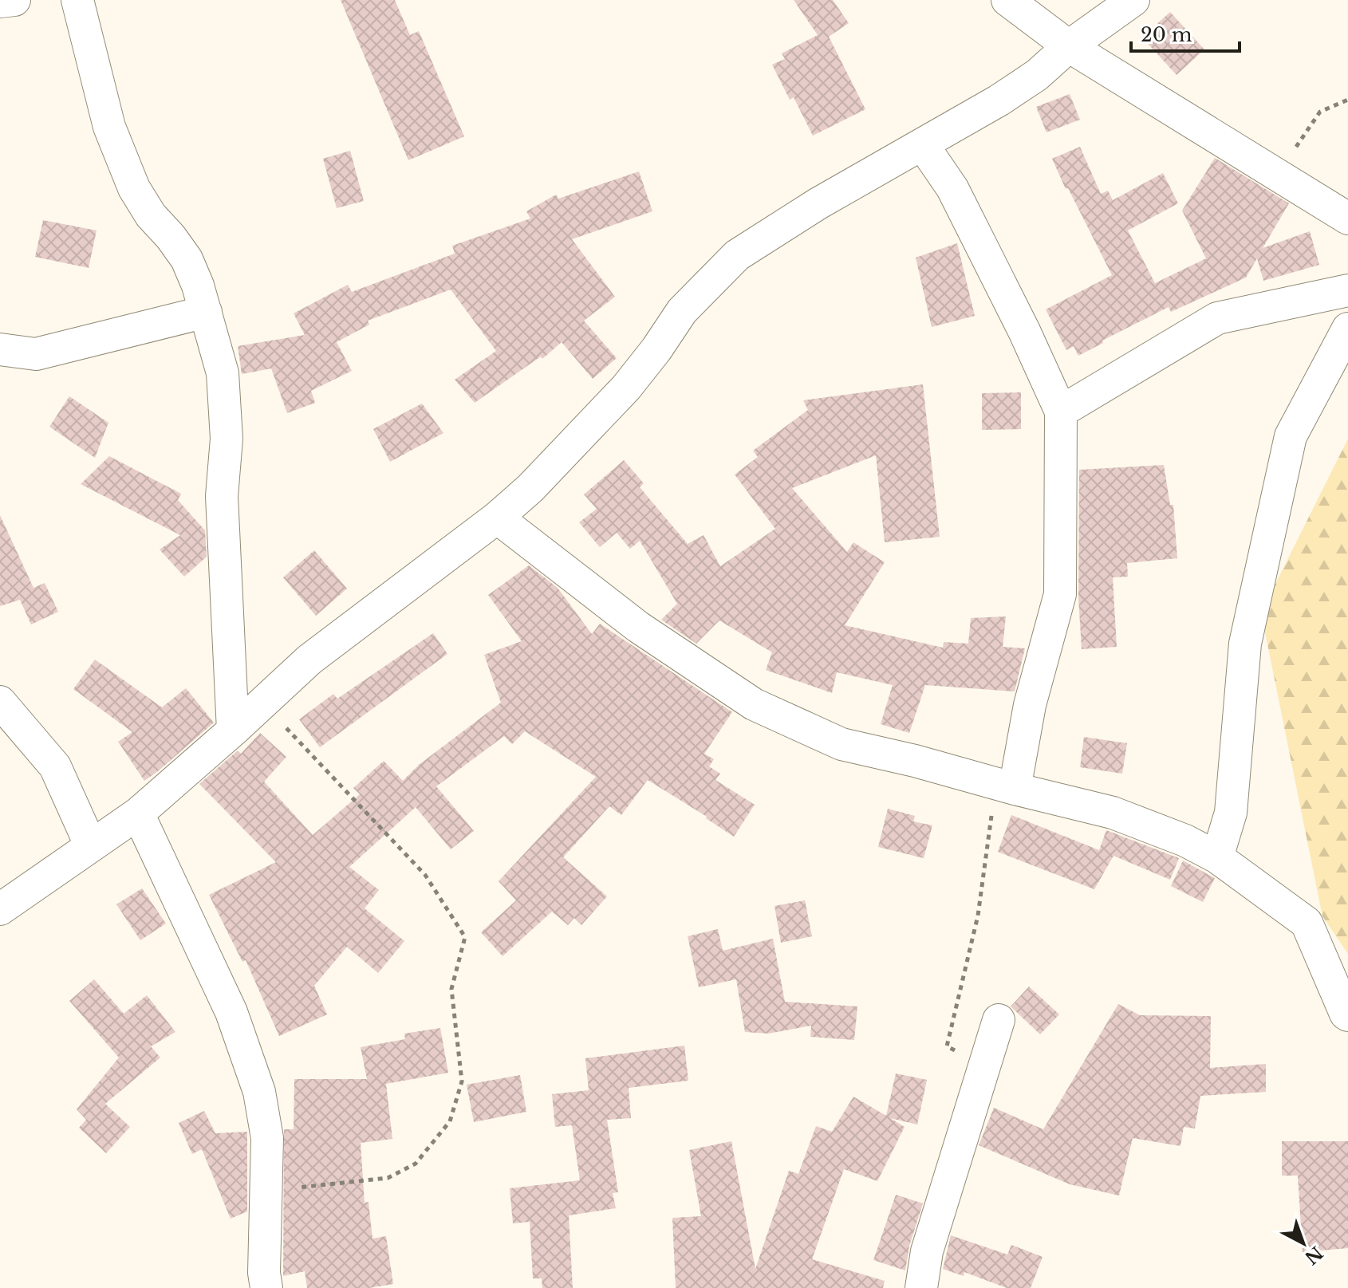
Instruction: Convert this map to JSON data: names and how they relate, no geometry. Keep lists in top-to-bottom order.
{
  "scale_bar": "20 m",
  "north": "bottom right"
}
